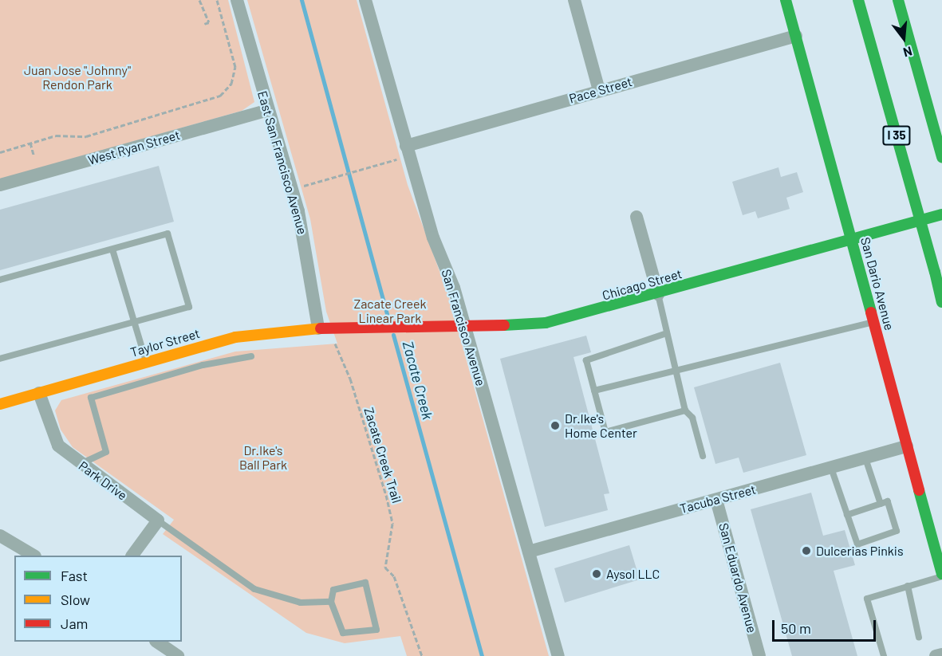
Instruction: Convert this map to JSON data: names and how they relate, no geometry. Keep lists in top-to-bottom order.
{
  "streets": {
    "main road": [
      "I 35",
      "San Dario Avenue",
      "Chicago Street",
      "Taylor Street"
    ],
    "street": [
      "Pace Street",
      "West Ryan Street",
      "East San Francisco Avenue",
      "San Francisco Avenue",
      "Park Drive",
      "Tacuba Street",
      "San Eduardo Avenue"
    ],
    "path": ["Zacate Creek Trail"]
  },
  "crossings": [
    ["Pace Street", "San Dario Avenue"],
    ["Pace Street", "San Francisco Avenue"],
    ["West Ryan Street", "East San Francisco Avenue"],
    ["East San Francisco Avenue", "Taylor Street"],
    ["San Dario Avenue", "Chicago Street"],
    ["San Dario Avenue", "Tacuba Street"],
    ["Chicago Street", "San Francisco Avenue"],
    ["Chicago Street", "Taylor Street"],
    ["San Francisco Avenue", "Tacuba Street"],
    ["Taylor Street", "Park Drive"],
    ["Tacuba Street", "San Eduardo Avenue"]
  ],
  "water": ["Zacate Creek"],
  "parks": ["Juan Jose \"Johnny\" Rendon Park", "Zacate Creek Linear Park", "Dr.Ike's Ball Park"],
  "places": ["Dr.Ike's Home Center", "Dulcerias Pinkis", "Aysol LLC"],
  "legend": ["Fast", "Slow", "Jam"],
  "scale_bar": "50 m",
  "north": "bottom"
}
